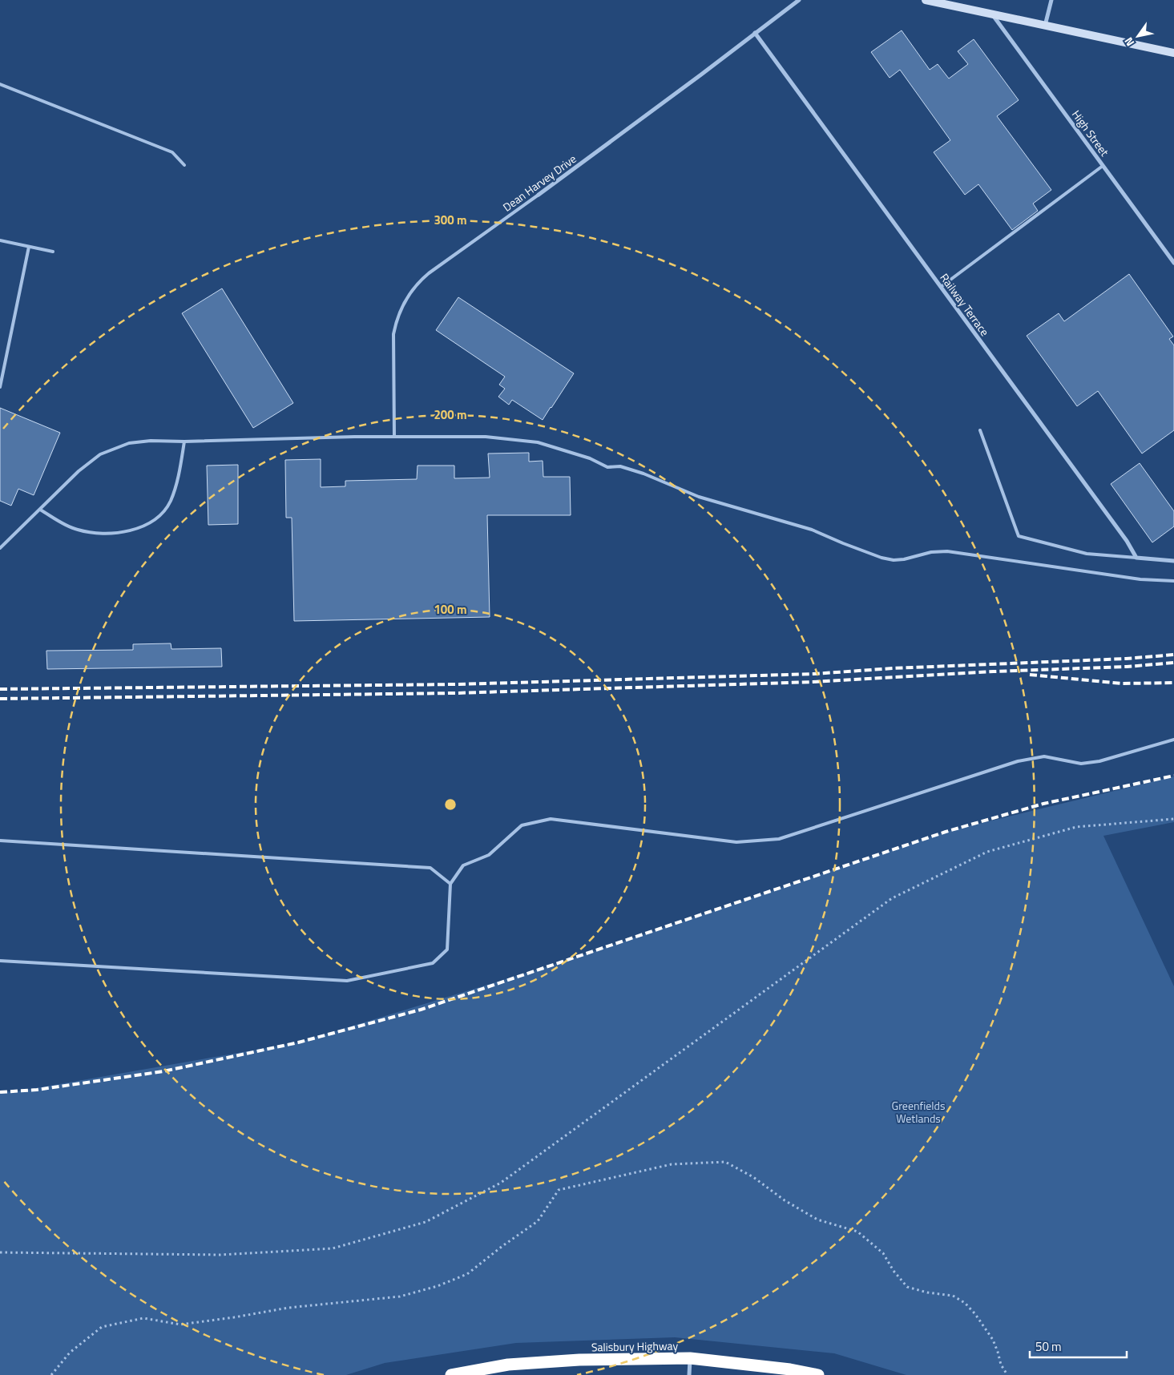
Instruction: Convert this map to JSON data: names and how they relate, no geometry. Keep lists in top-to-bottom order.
{
  "streets": {
    "highway": ["Salisbury Highway"],
    "street": ["High Street", "Dean Harvey Drive", "Railway Terrace"]
  },
  "crossings": [
    ["Dean Harvey Drive", "Railway Terrace"]
  ],
  "parks": ["Greenfields Wetlands"],
  "scale_bar": "50 m",
  "north": "bottom left",
  "rings": ["300 m", "200 m", "100 m"]
}
